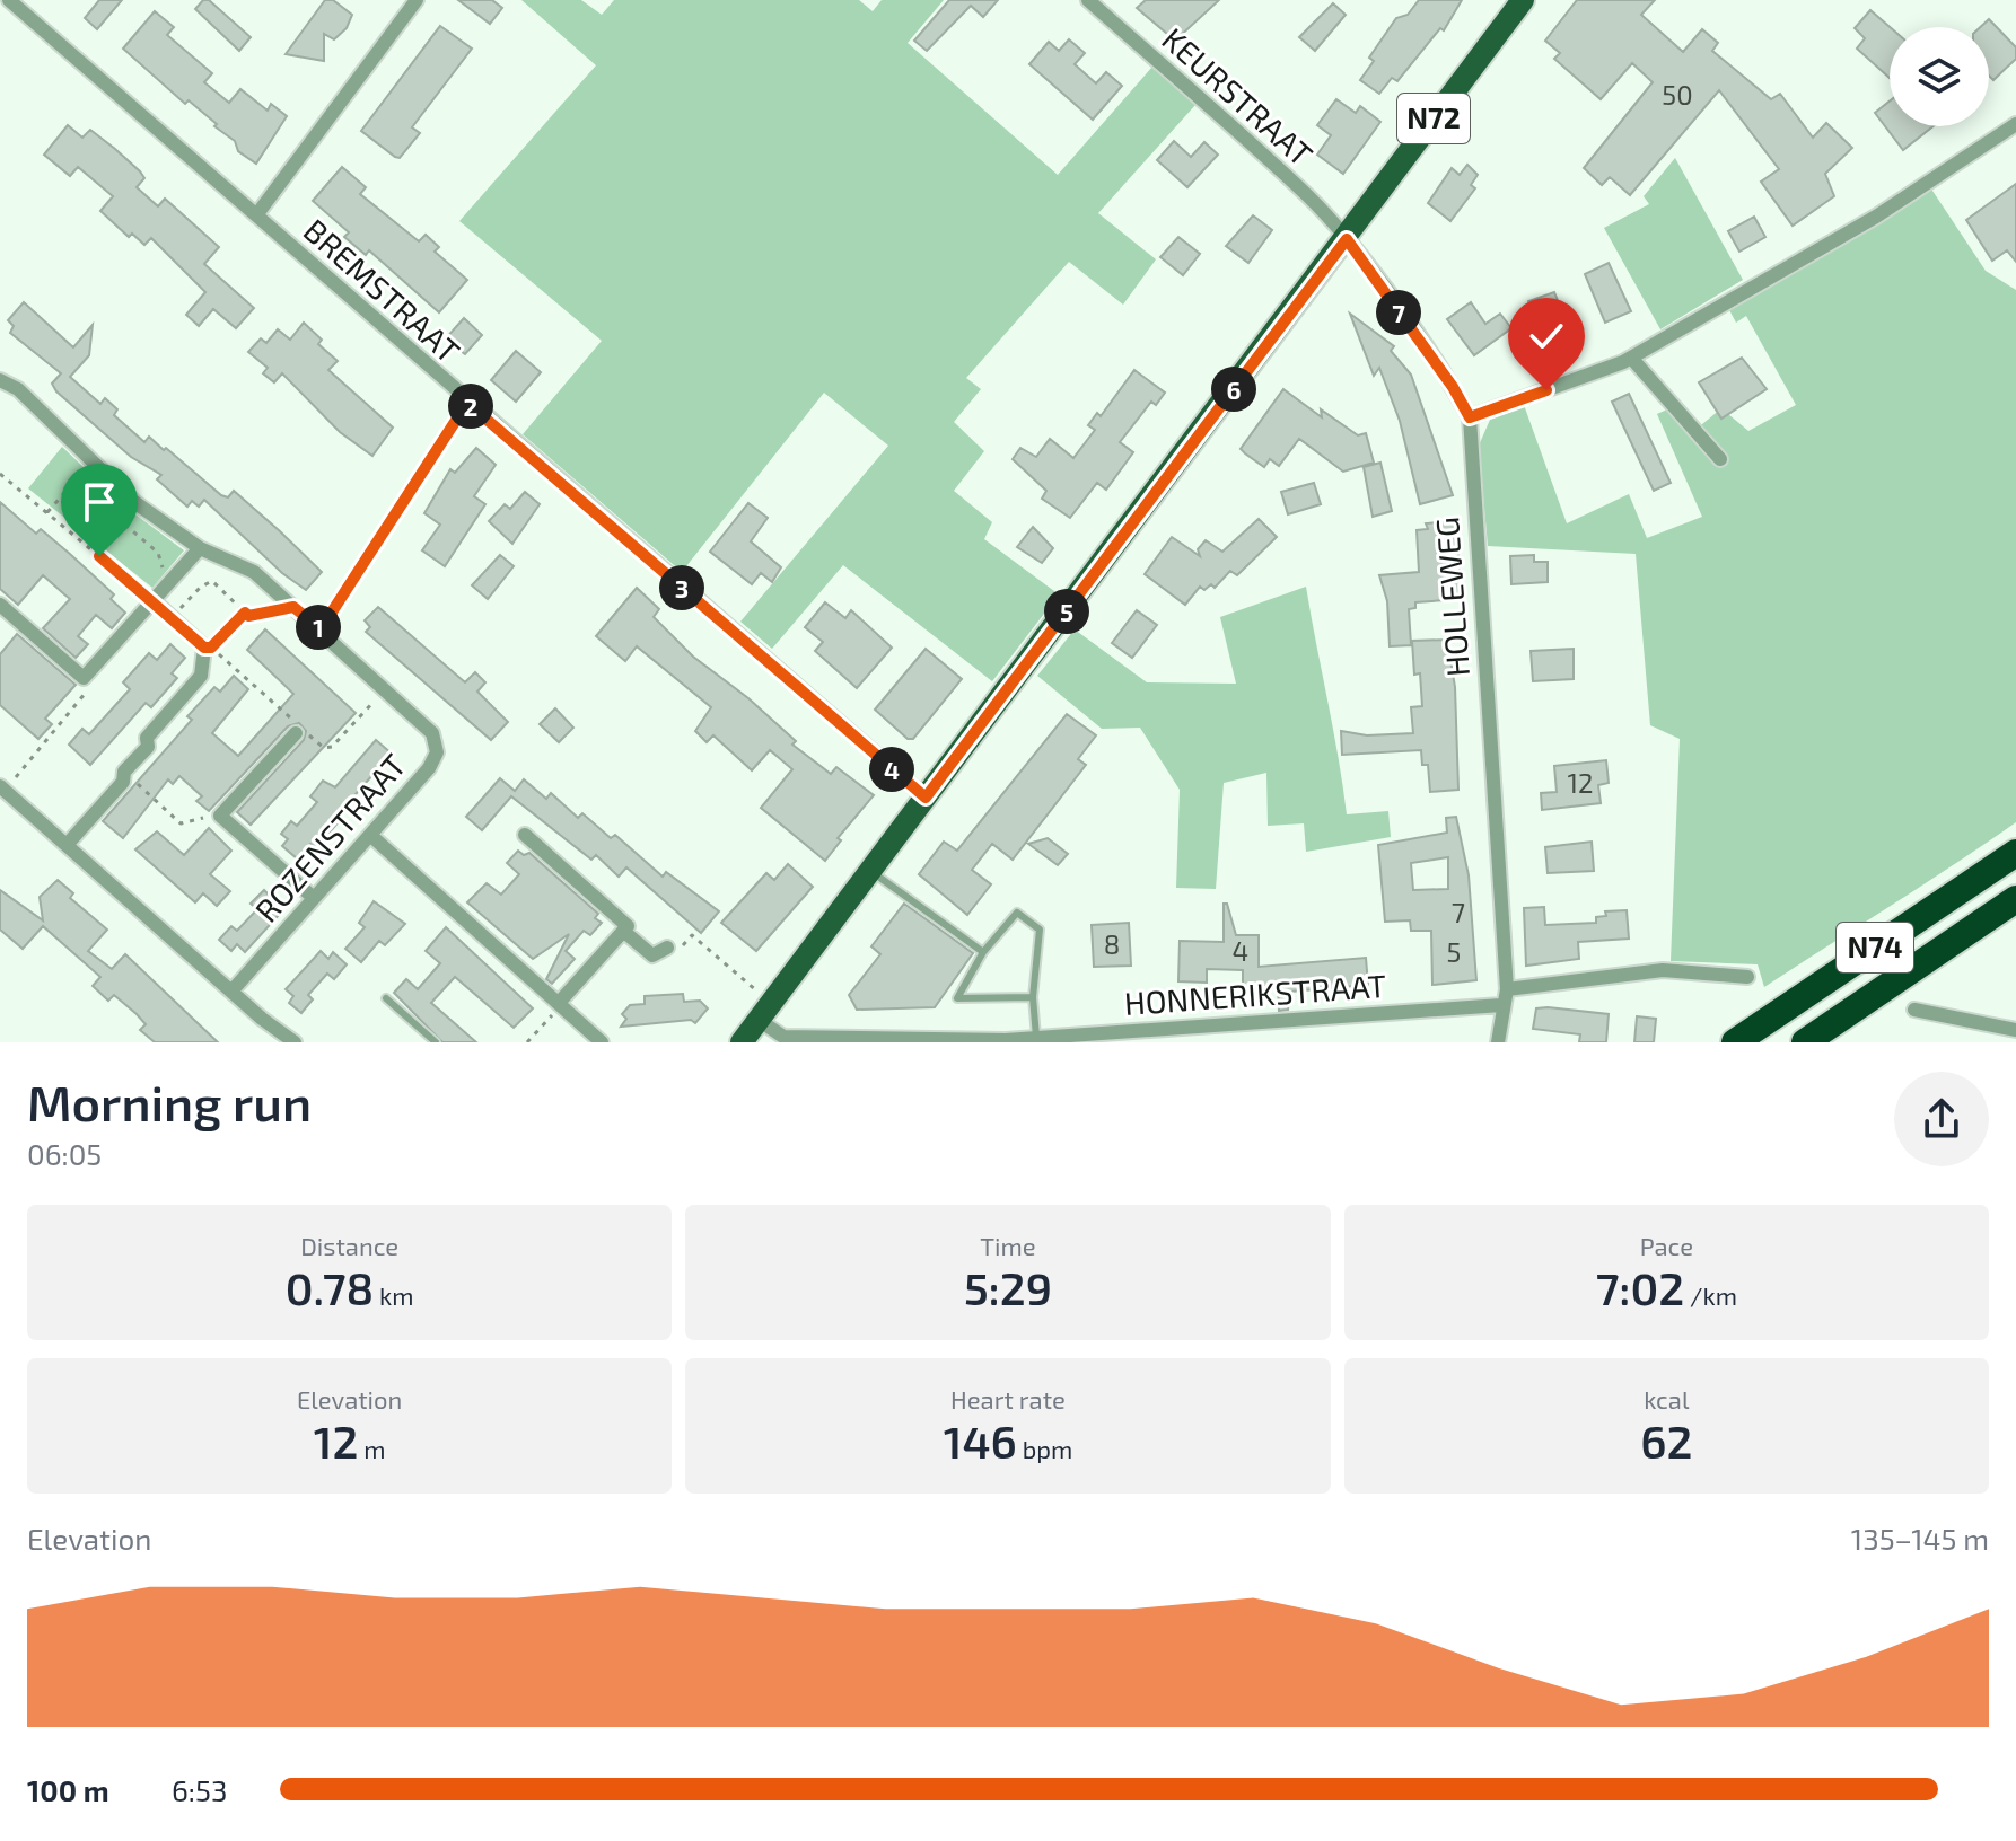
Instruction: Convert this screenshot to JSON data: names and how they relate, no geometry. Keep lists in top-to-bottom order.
{
  "streets": {
    "highway": ["N74"],
    "main road": ["N72"],
    "street": [
      "KEURSTRAAT",
      "BREMSTRAAT",
      "HOLLEWEG",
      "ROZENSTRAAT",
      "HONNERIKSTRAAT"
    ]
  },
  "crossings": [
    ["KEURSTRAAT", "N72"],
    ["KEURSTRAAT", "HOLLEWEG"],
    ["N72", "BREMSTRAAT"],
    ["N72", "HOLLEWEG"],
    ["N72", "HONNERIKSTRAAT"]
  ],
  "house_numbers": [
    "50",
    "12",
    "7",
    "8",
    "4",
    "5"
  ],
  "page": {
    "pins": [
      "7",
      "6",
      "2",
      "3",
      "5",
      "1",
      "4"
    ],
    "heading": ["Morning run", "06:05"],
    "stats": [
      ["Distance", "0.78 km"],
      ["Time", "5:29"],
      ["Pace", "7:02 /km"],
      ["Elevation", "12 m"],
      ["Heart rate", "146 bpm"],
      ["kcal", "62"]
    ],
    "chart": ["Elevation", "135–145 m"],
    "list": [
      {
        "name": "100 m",
        "note": "6:53"
      }
    ]
  }
}
